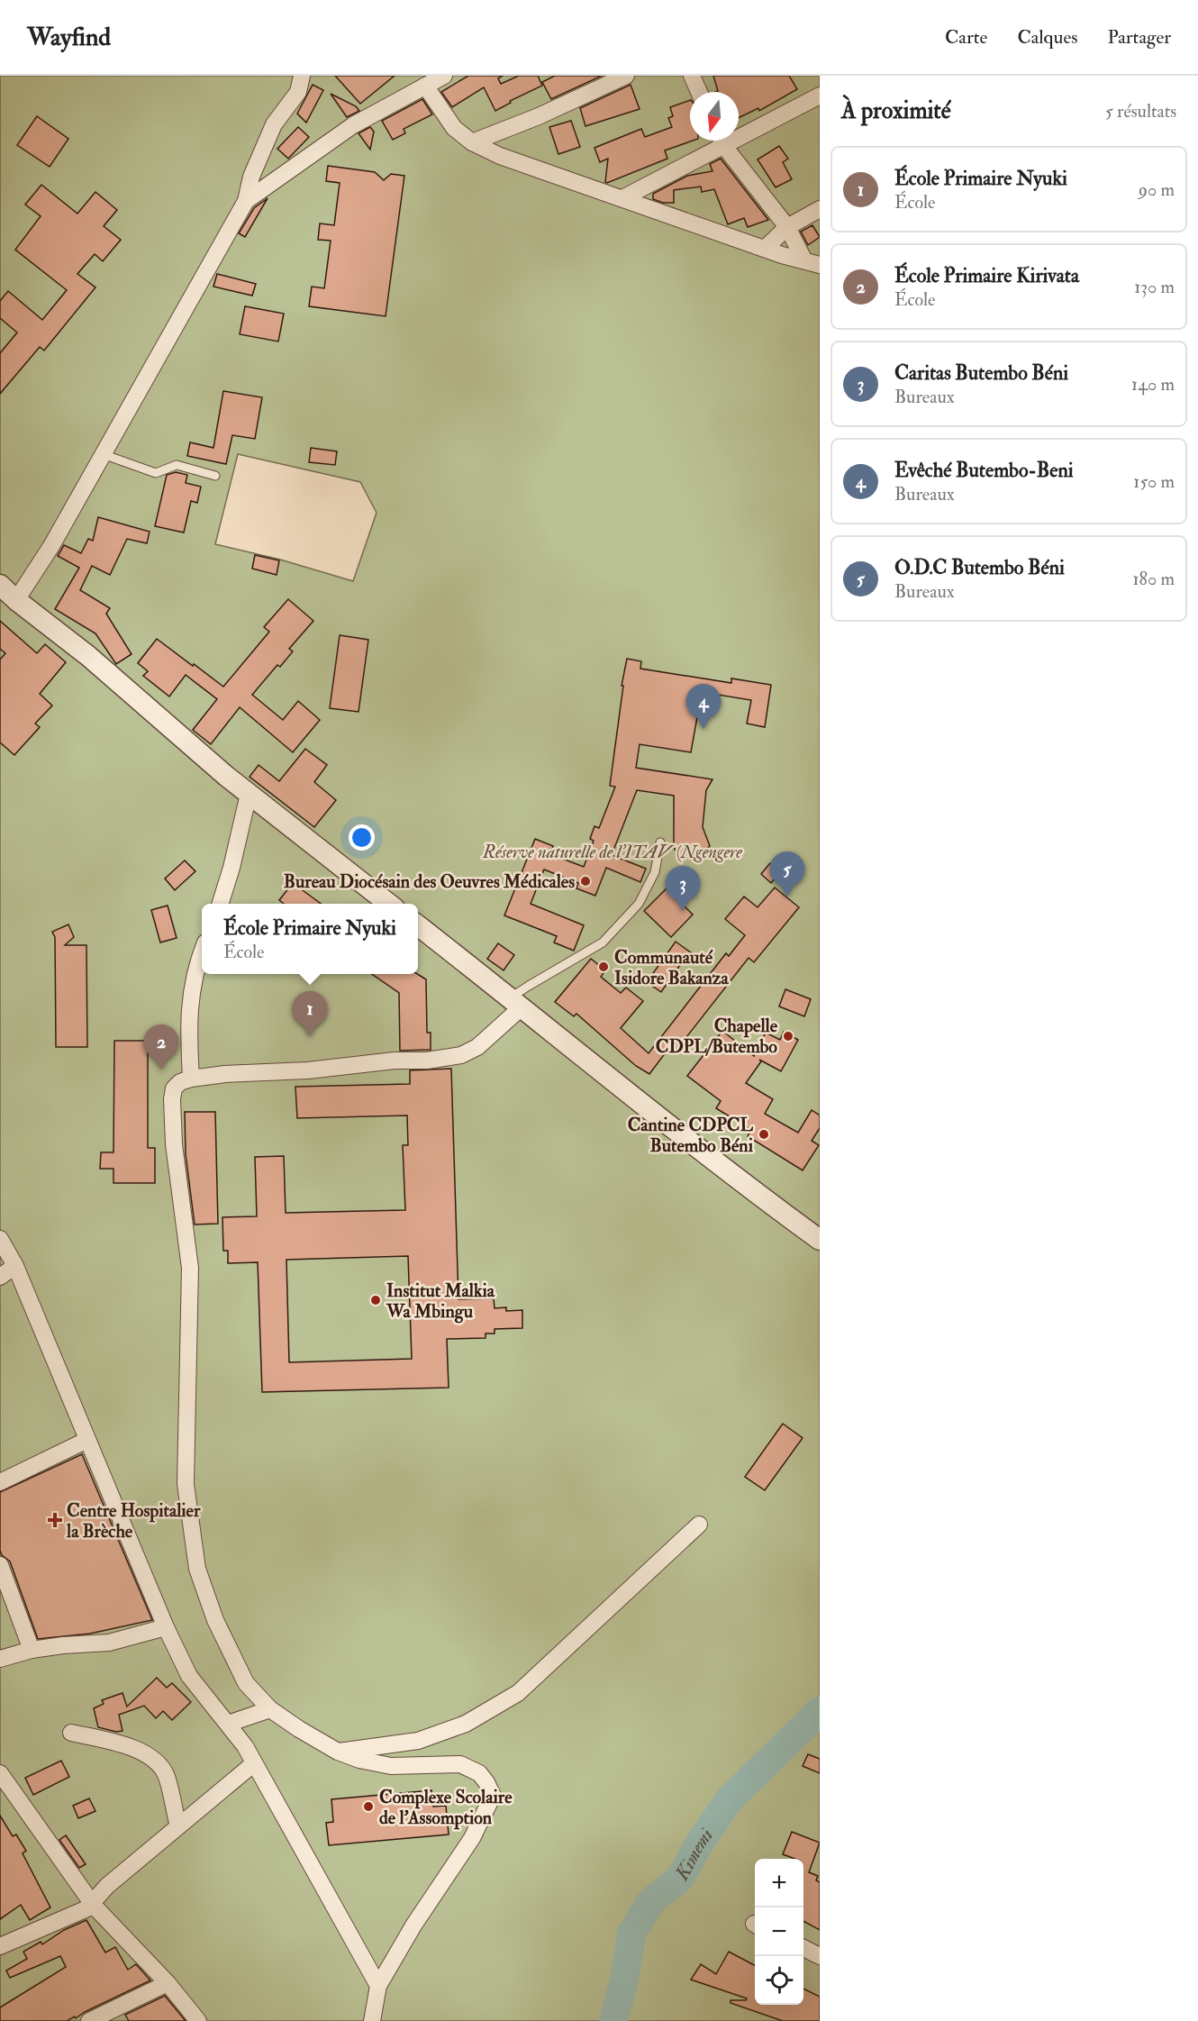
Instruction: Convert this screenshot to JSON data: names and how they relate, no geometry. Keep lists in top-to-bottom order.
{
  "water": ["Kimemi"],
  "parks": ["Réserve naturelle de l'ITAV (Ngengere"],
  "places": {
    "other": [
      "Bureau Diocésain des Oeuvres Médicales",
      "Communauté Isidore Bakanza",
      "Chapelle CDPL/Butembo",
      "Cantine CDPCL Butembo Béni",
      "Institut Malkia Wa Mbingu",
      "Complexe Scolaire de l'Assomption"
    ],
    "health": ["Centre Hospitalier la Brèche"]
  },
  "north": "bottom",
  "page": {
    "header": "Wayfind",
    "nav": ["Carte", "Calques", "Partager"],
    "heading": ["À proximité", "5 résultats"],
    "list": [
      {
        "mark": "1",
        "name": "École Primaire Nyuki",
        "note": "École",
        "value": "90 m"
      },
      {
        "mark": "2",
        "name": "École Primaire Kirivata",
        "note": "École",
        "value": "130 m"
      },
      {
        "mark": "3",
        "name": "Caritas Butembo Béni",
        "note": "Bureaux",
        "value": "140 m"
      },
      {
        "mark": "4",
        "name": "Evêché Butembo-Beni",
        "note": "Bureaux",
        "value": "150 m"
      },
      {
        "mark": "5",
        "name": "O.D.C Butembo Béni",
        "note": "Bureaux",
        "value": "180 m"
      }
    ],
    "pins": [
      "4",
      "5",
      "3",
      "1",
      "2"
    ],
    "popup": ["École Primaire Nyuki", "École"],
    "map_buttons": ["+", "−"]
  }
}
